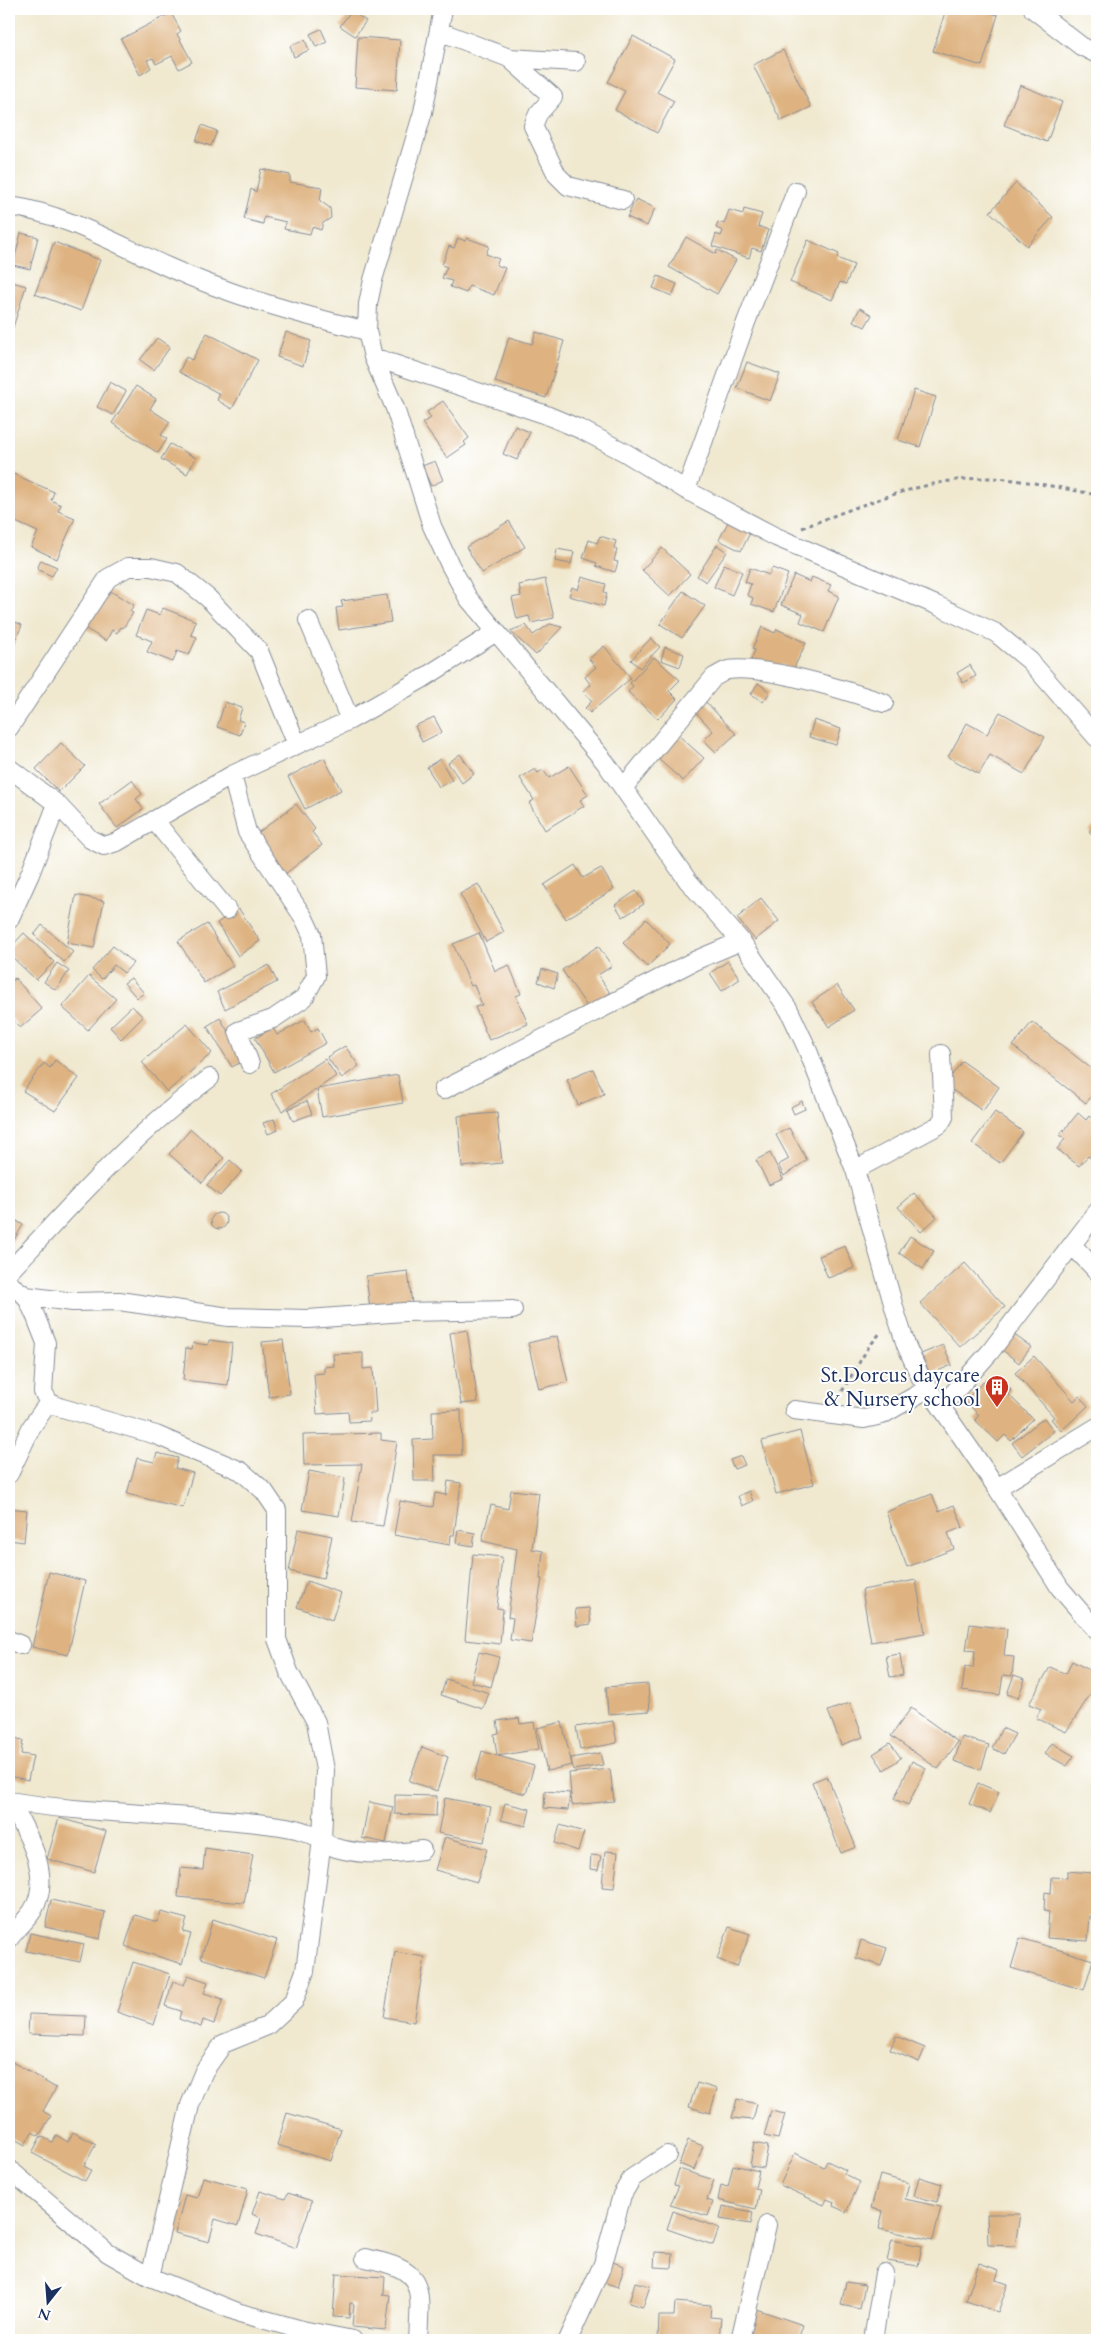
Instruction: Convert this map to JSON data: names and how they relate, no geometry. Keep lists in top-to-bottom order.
{
  "places": {
    "building": ["St.Dorcus daycare & Nursery school"]
  },
  "north": "bottom"
}
